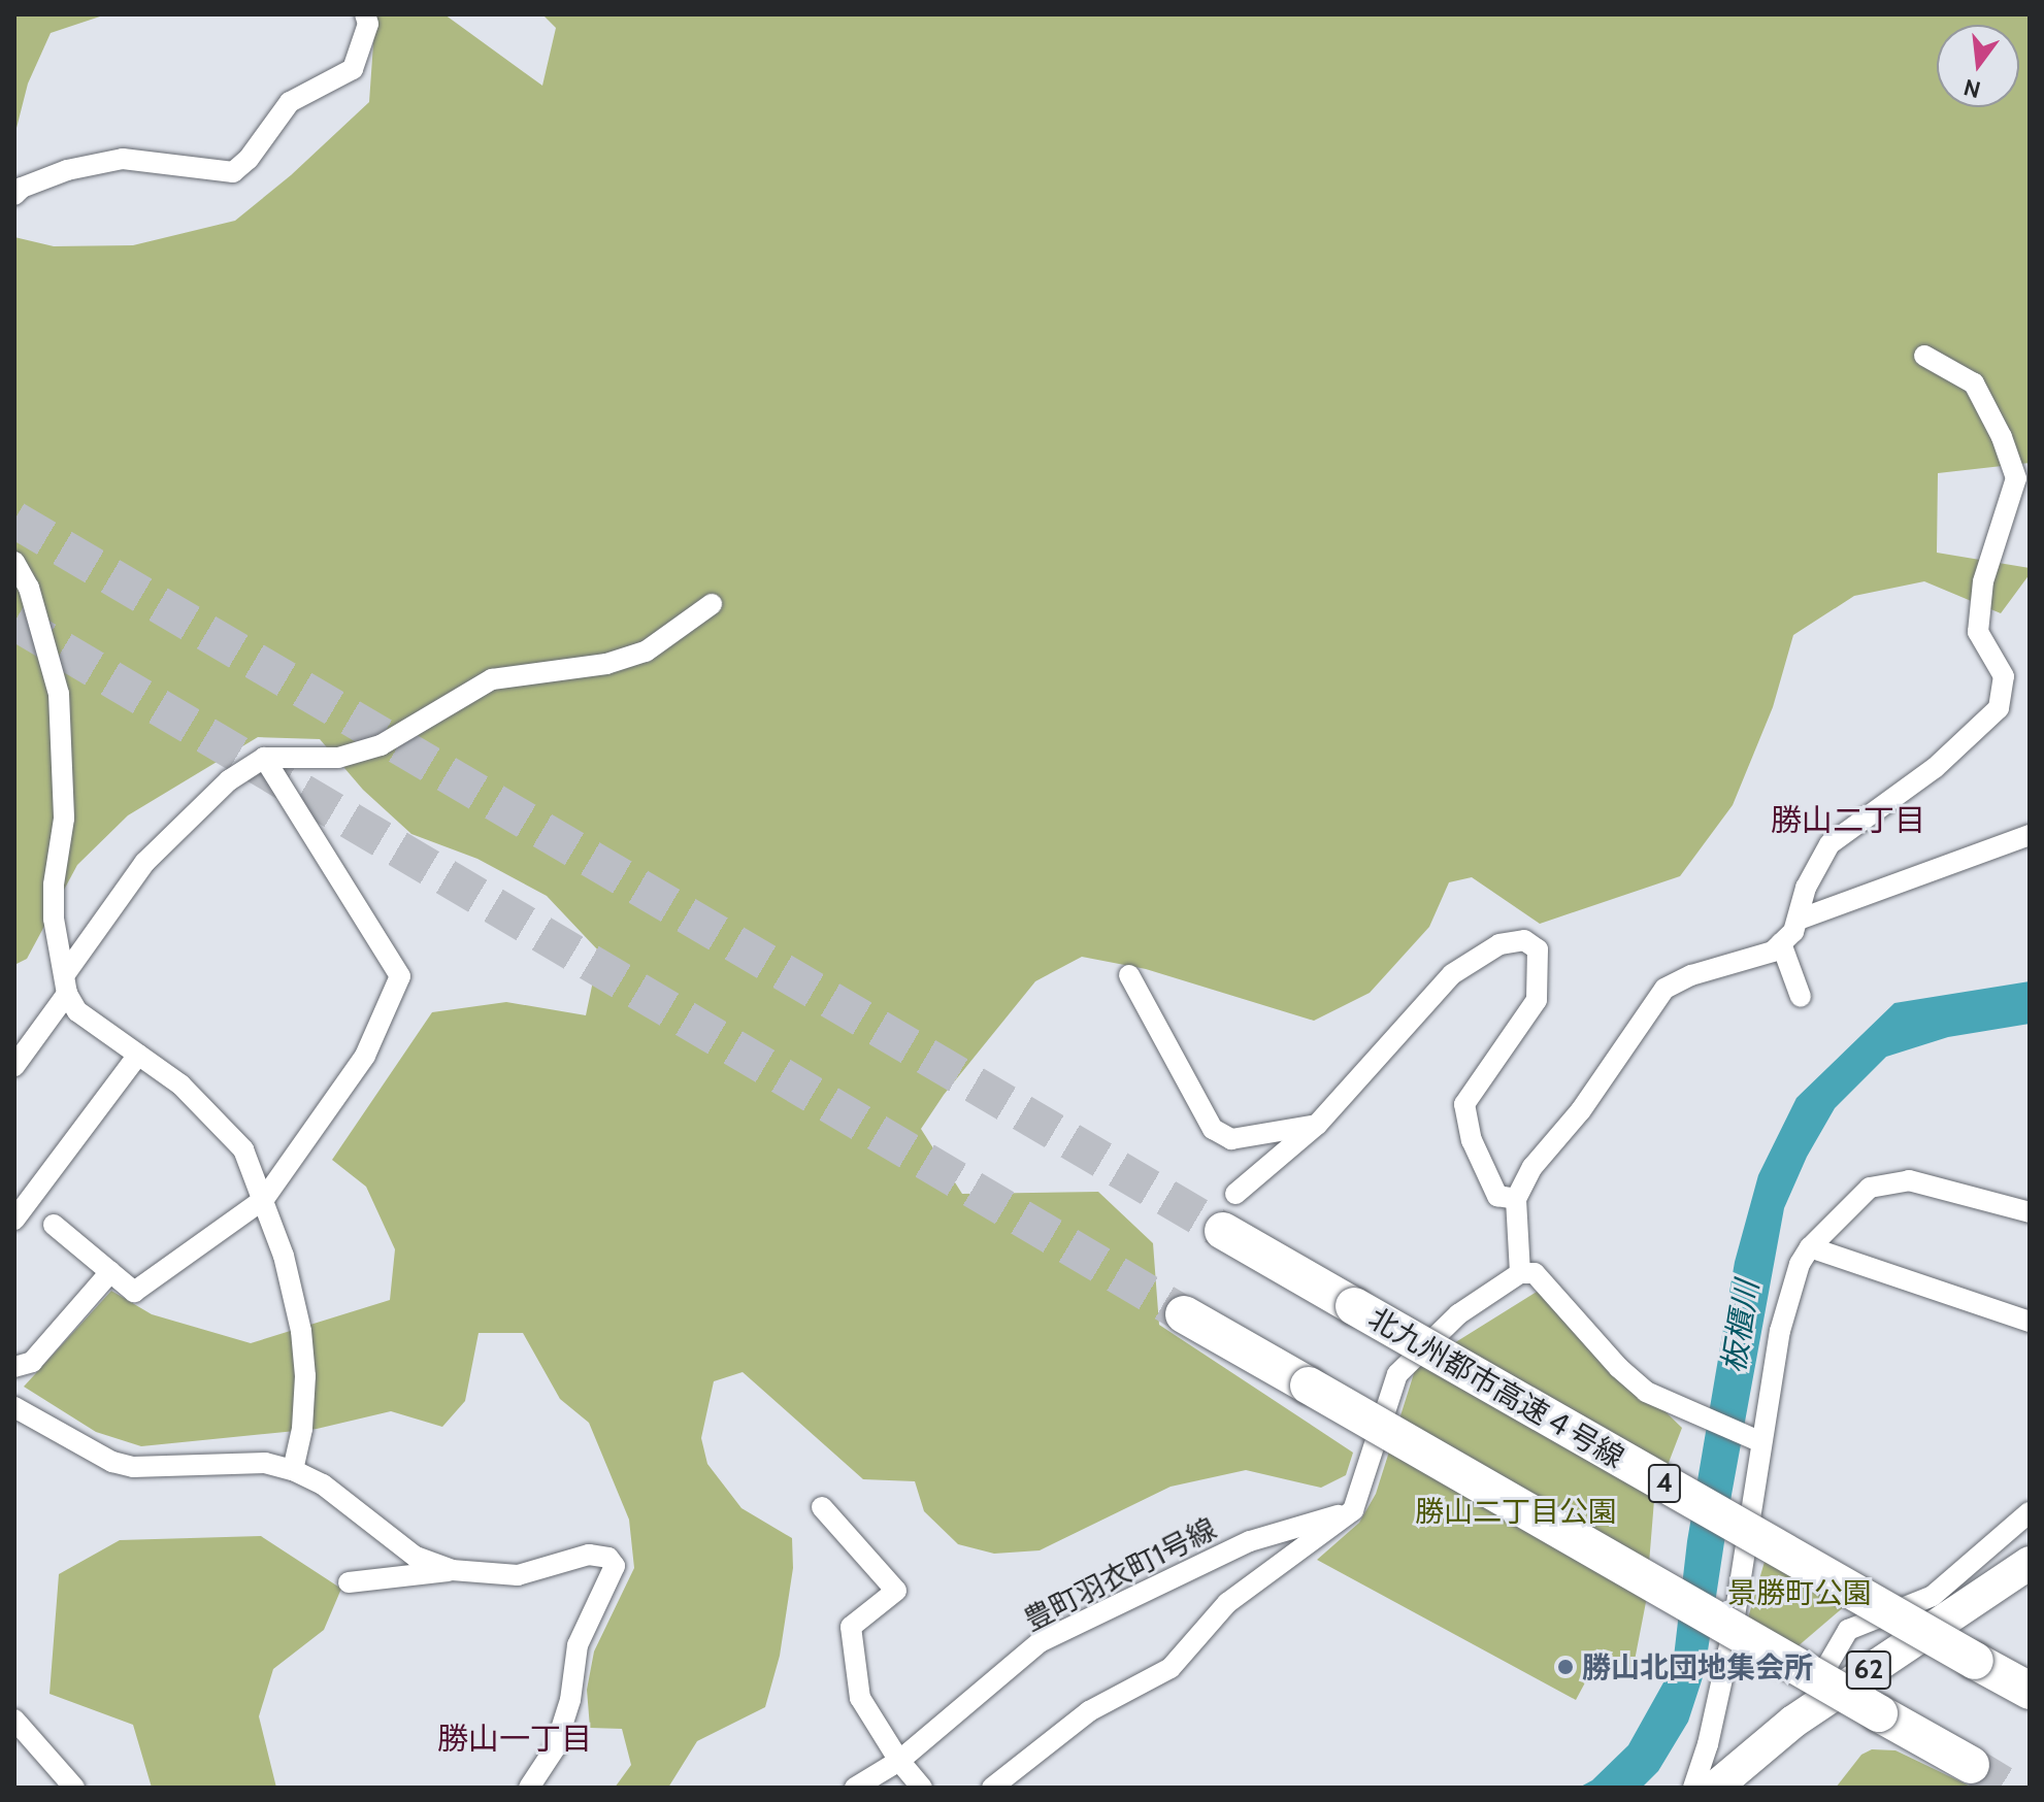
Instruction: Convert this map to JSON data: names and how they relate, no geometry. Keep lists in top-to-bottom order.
{
  "streets": {
    "highway": ["北九州都市高速４号線", "4"],
    "main road": ["62"],
    "street": ["豊町羽衣町1号線"]
  },
  "districts": ["勝山二丁目", "勝山一丁目"],
  "water": ["板櫃川"],
  "parks": ["勝山二丁目公園", "景勝町公園"],
  "places": ["勝山北団地集会所"],
  "north": "bottom"
}
